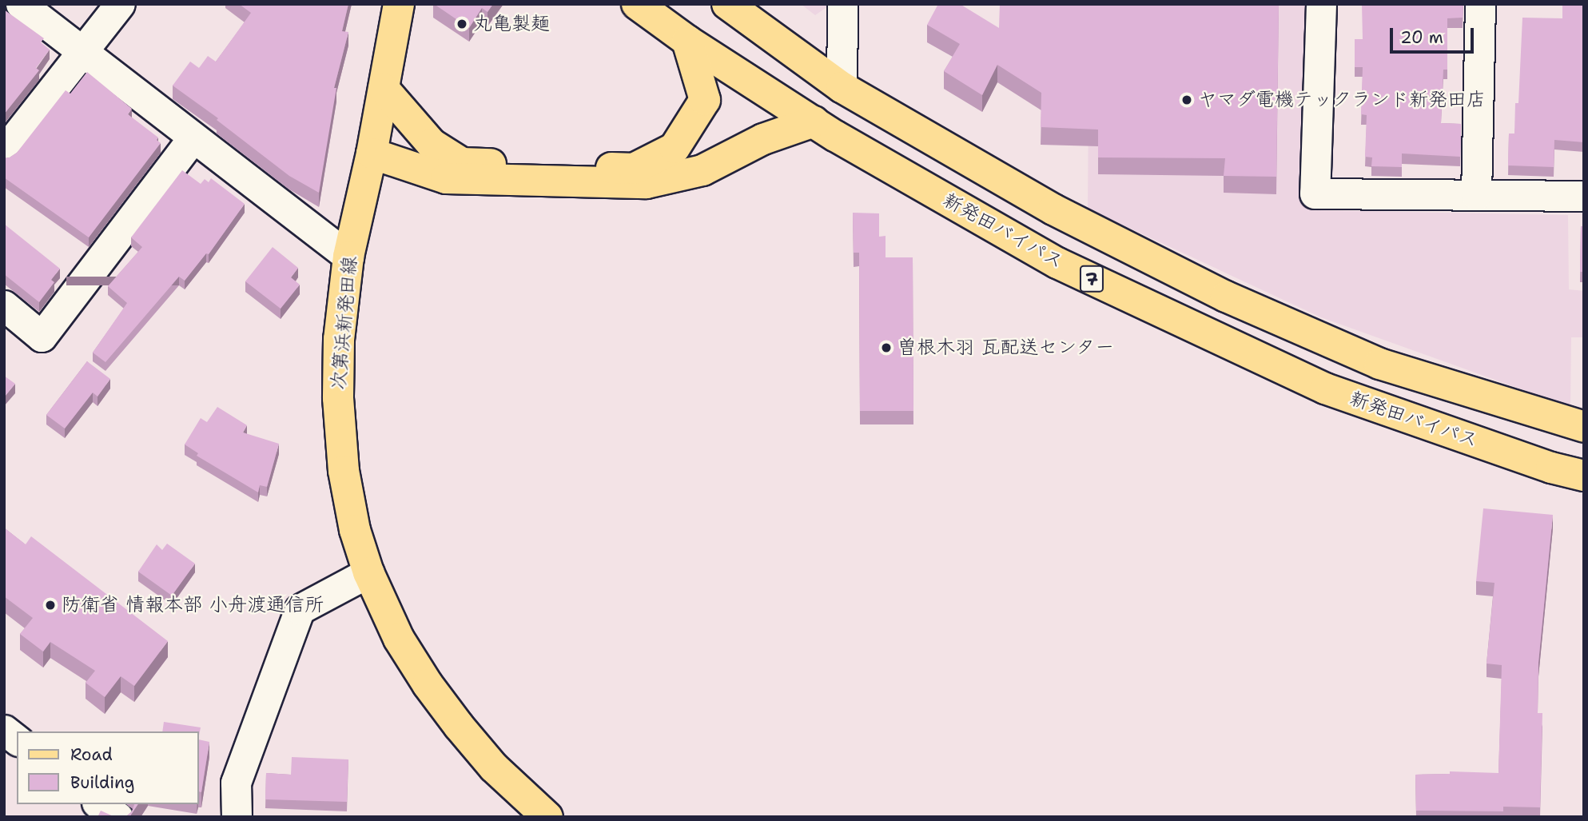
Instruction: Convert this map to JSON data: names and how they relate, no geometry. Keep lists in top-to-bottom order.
{
  "streets": {
    "main road": ["新発田バイパス", "7", "次第浜新発田線"]
  },
  "places": [
    "丸亀製麺",
    "ヤマダ電機テックランド新発田店",
    "曽根木羽 瓦配送センター",
    "防衛省 情報本部 小舟渡通信所"
  ],
  "legend": ["Road", "Building"],
  "scale_bar": "20 m"
}
